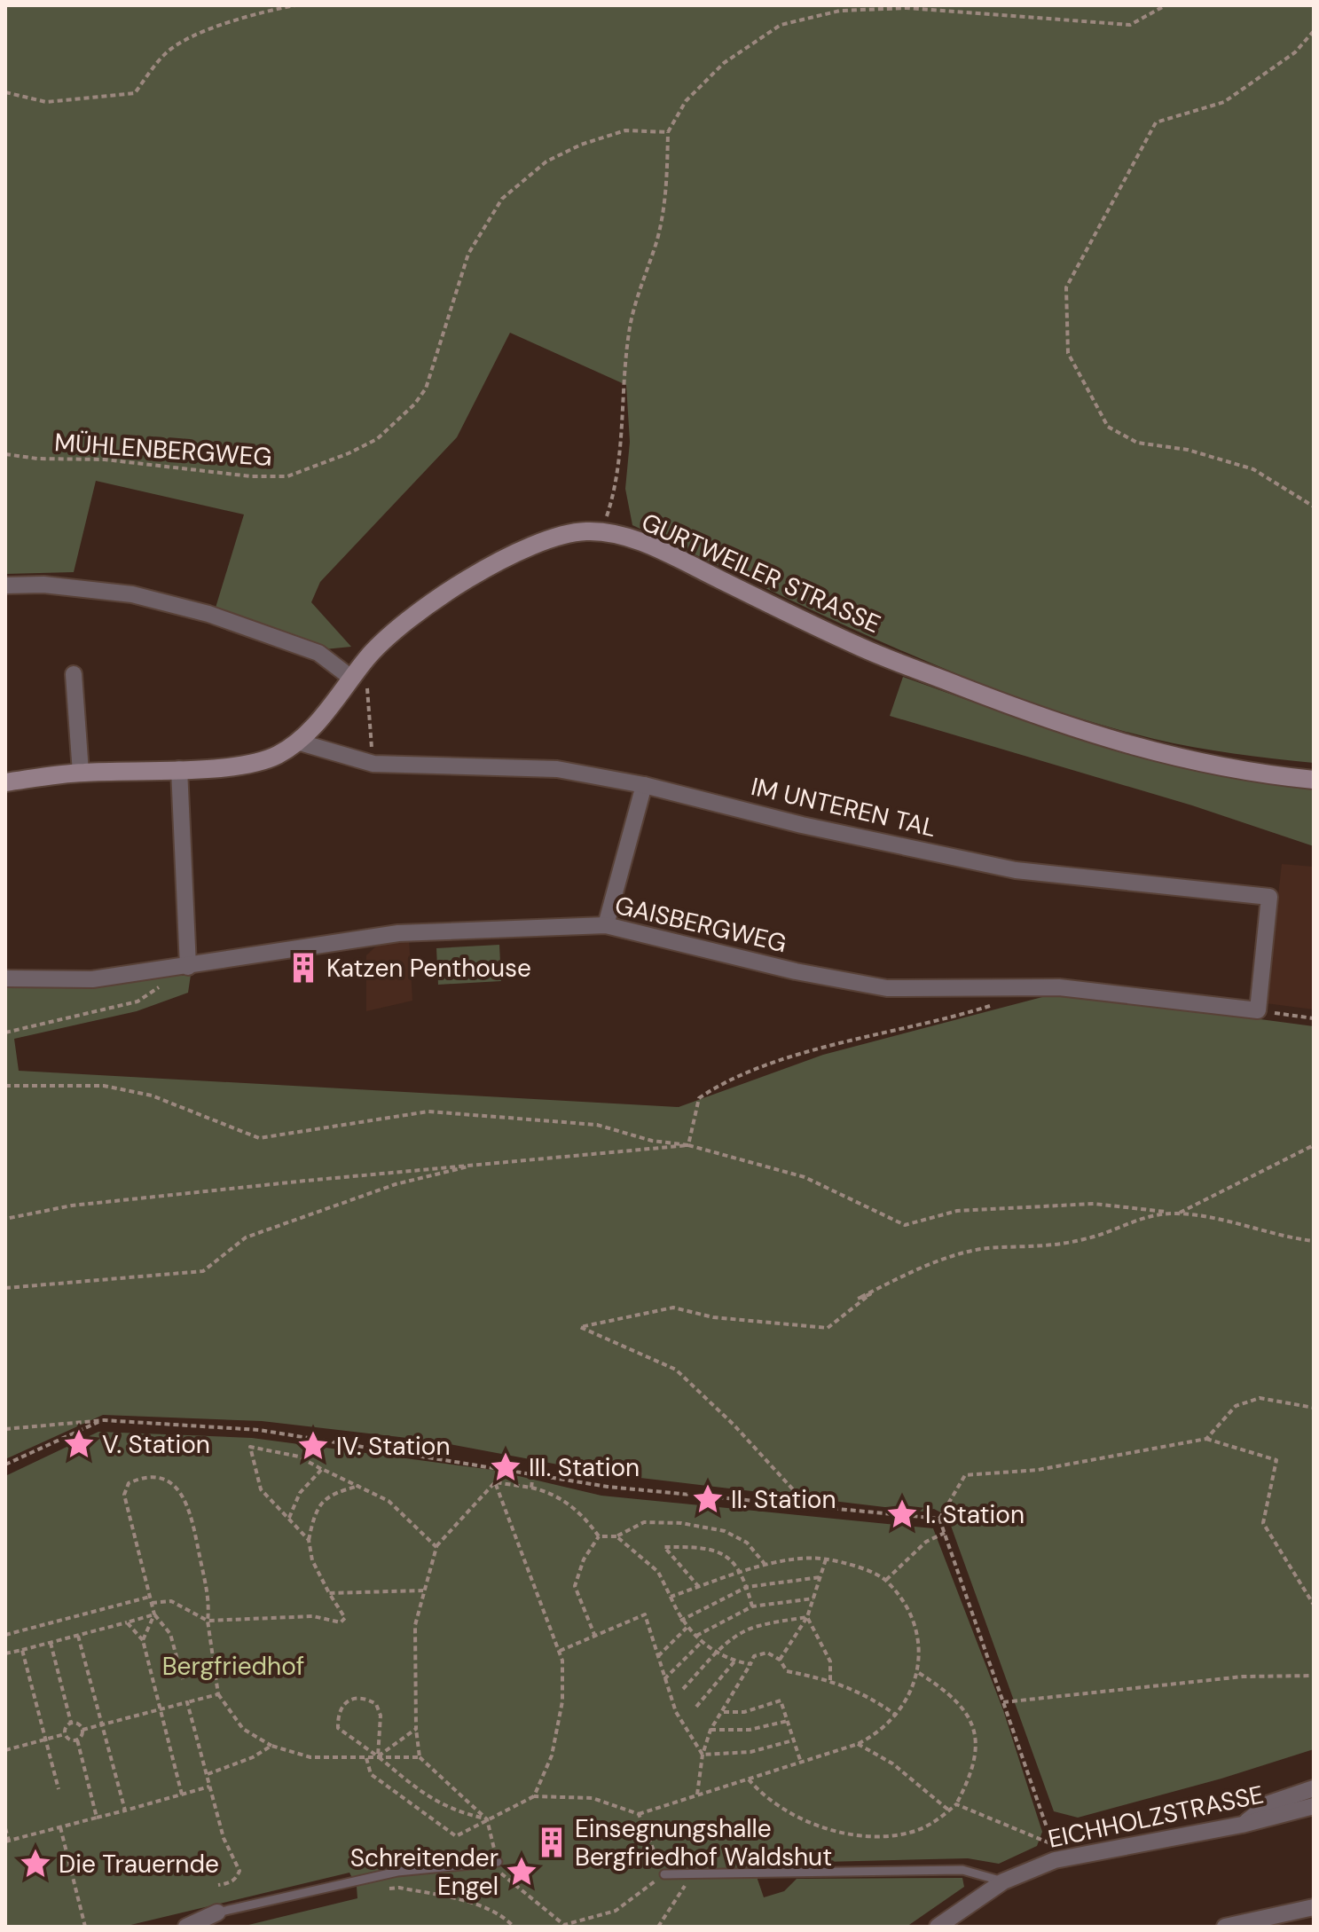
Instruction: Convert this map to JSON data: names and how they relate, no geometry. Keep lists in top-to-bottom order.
{
  "streets": {
    "main road": ["GURTWEILER STRASSE"],
    "street": ["IM UNTEREN TAL", "GAISBERGWEG", "EICHHOLZSTRASSE"],
    "path": ["MÜHLENBERGWEG"]
  },
  "crossings": [
    ["GURTWEILER STRASSE", "IM UNTEREN TAL"],
    ["IM UNTEREN TAL", "GAISBERGWEG"]
  ],
  "parks": ["Bergfriedhof"],
  "places": {
    "building": ["Katzen Penthouse", "Einsegnungshalle Bergfriedhof Waldshut"],
    "place": [
      "V. Station",
      "IV. Station",
      "III. Station",
      "II. Station",
      "I. Station",
      "Die Trauernde",
      "Schreitender Engel"
    ]
  }
}
